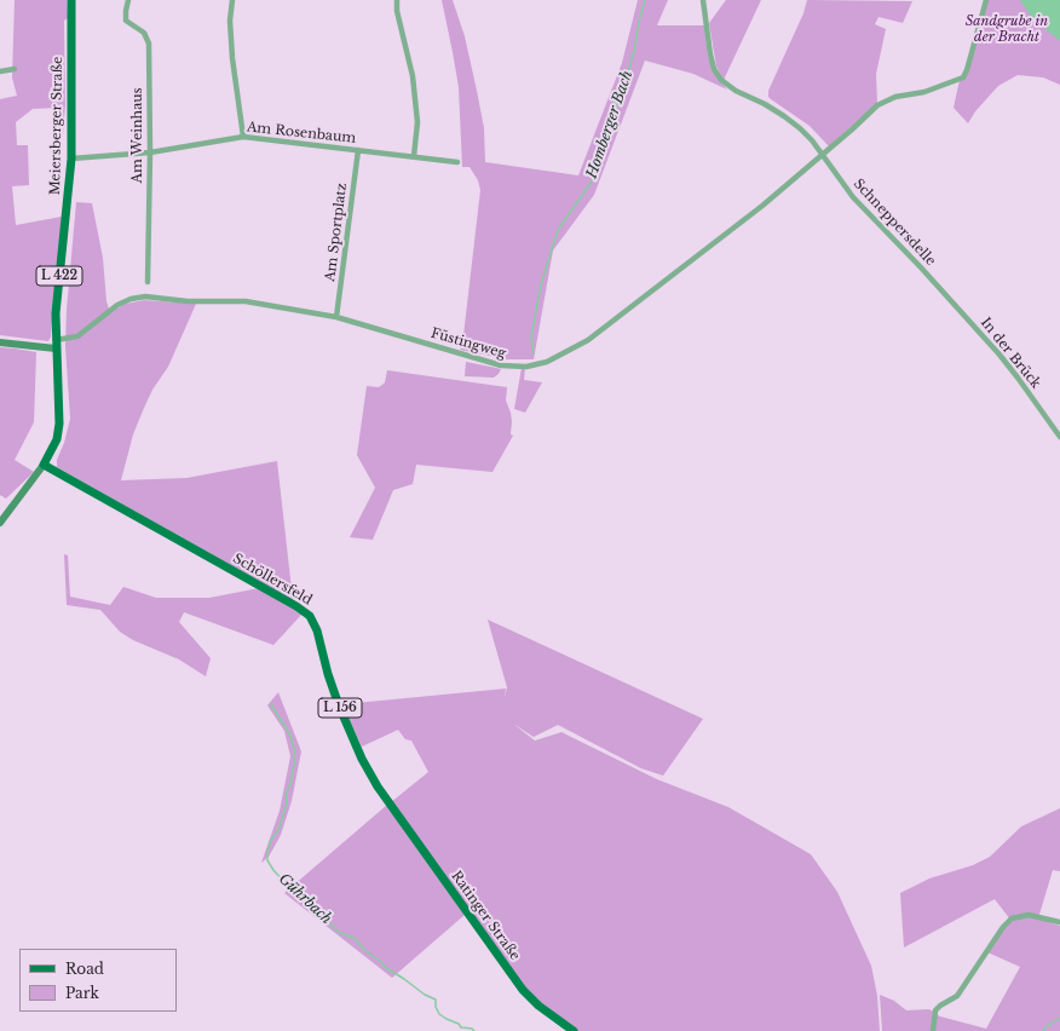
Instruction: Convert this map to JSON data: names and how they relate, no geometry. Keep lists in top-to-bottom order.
{
  "streets": {
    "main road": [
      "Meiersberger Straße",
      "L 422",
      "Schöllersfeld",
      "L 156",
      "Ratinger Straße"
    ],
    "street": [
      "Am Rosenbaum",
      "Am Weinhaus",
      "Schneppersdelle",
      "Am Sportplatz",
      "Füstingweg",
      "In der Brück"
    ]
  },
  "crossings": [
    ["Meiersberger Straße", "Am Rosenbaum"],
    ["Meiersberger Straße", "Füstingweg"],
    ["Meiersberger Straße", "Schöllersfeld"],
    ["Am Rosenbaum", "Am Weinhaus"],
    ["Am Rosenbaum", "Am Sportplatz"],
    ["Schneppersdelle", "Füstingweg"],
    ["Schneppersdelle", "In der Brück"],
    ["Am Sportplatz", "Füstingweg"],
    ["Schöllersfeld", "Ratinger Straße"]
  ],
  "water": ["Homberger Bach", "Gührbach"],
  "parks": ["Sandgrube in der Bracht"],
  "legend": ["Road", "Park"]
}
